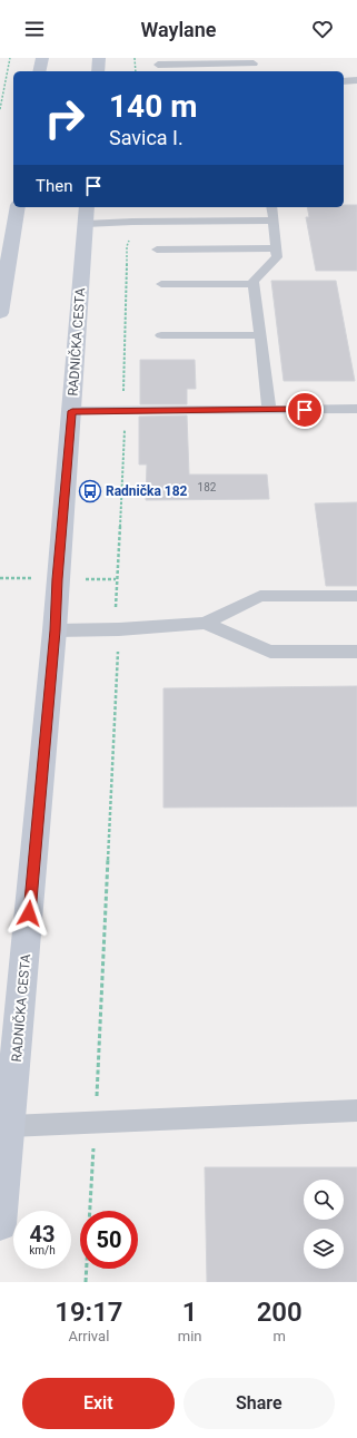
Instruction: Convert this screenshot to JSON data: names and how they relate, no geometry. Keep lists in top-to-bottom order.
{
  "streets": {
    "main road": ["RADNIČKA CESTA"]
  },
  "places": {
    "bus stop": ["Radnička 182"]
  },
  "house_numbers": ["182"],
  "page": {
    "header": "Waylane",
    "turn": ["140 m", "Savica I."],
    "then": "Then",
    "speed": "43 km/h",
    "limit": "50",
    "eta": [
      "19:17",
      "Arrival",
      "1",
      "min",
      "200",
      "m"
    ],
    "buttons": ["Exit", "Share"]
  }
}
